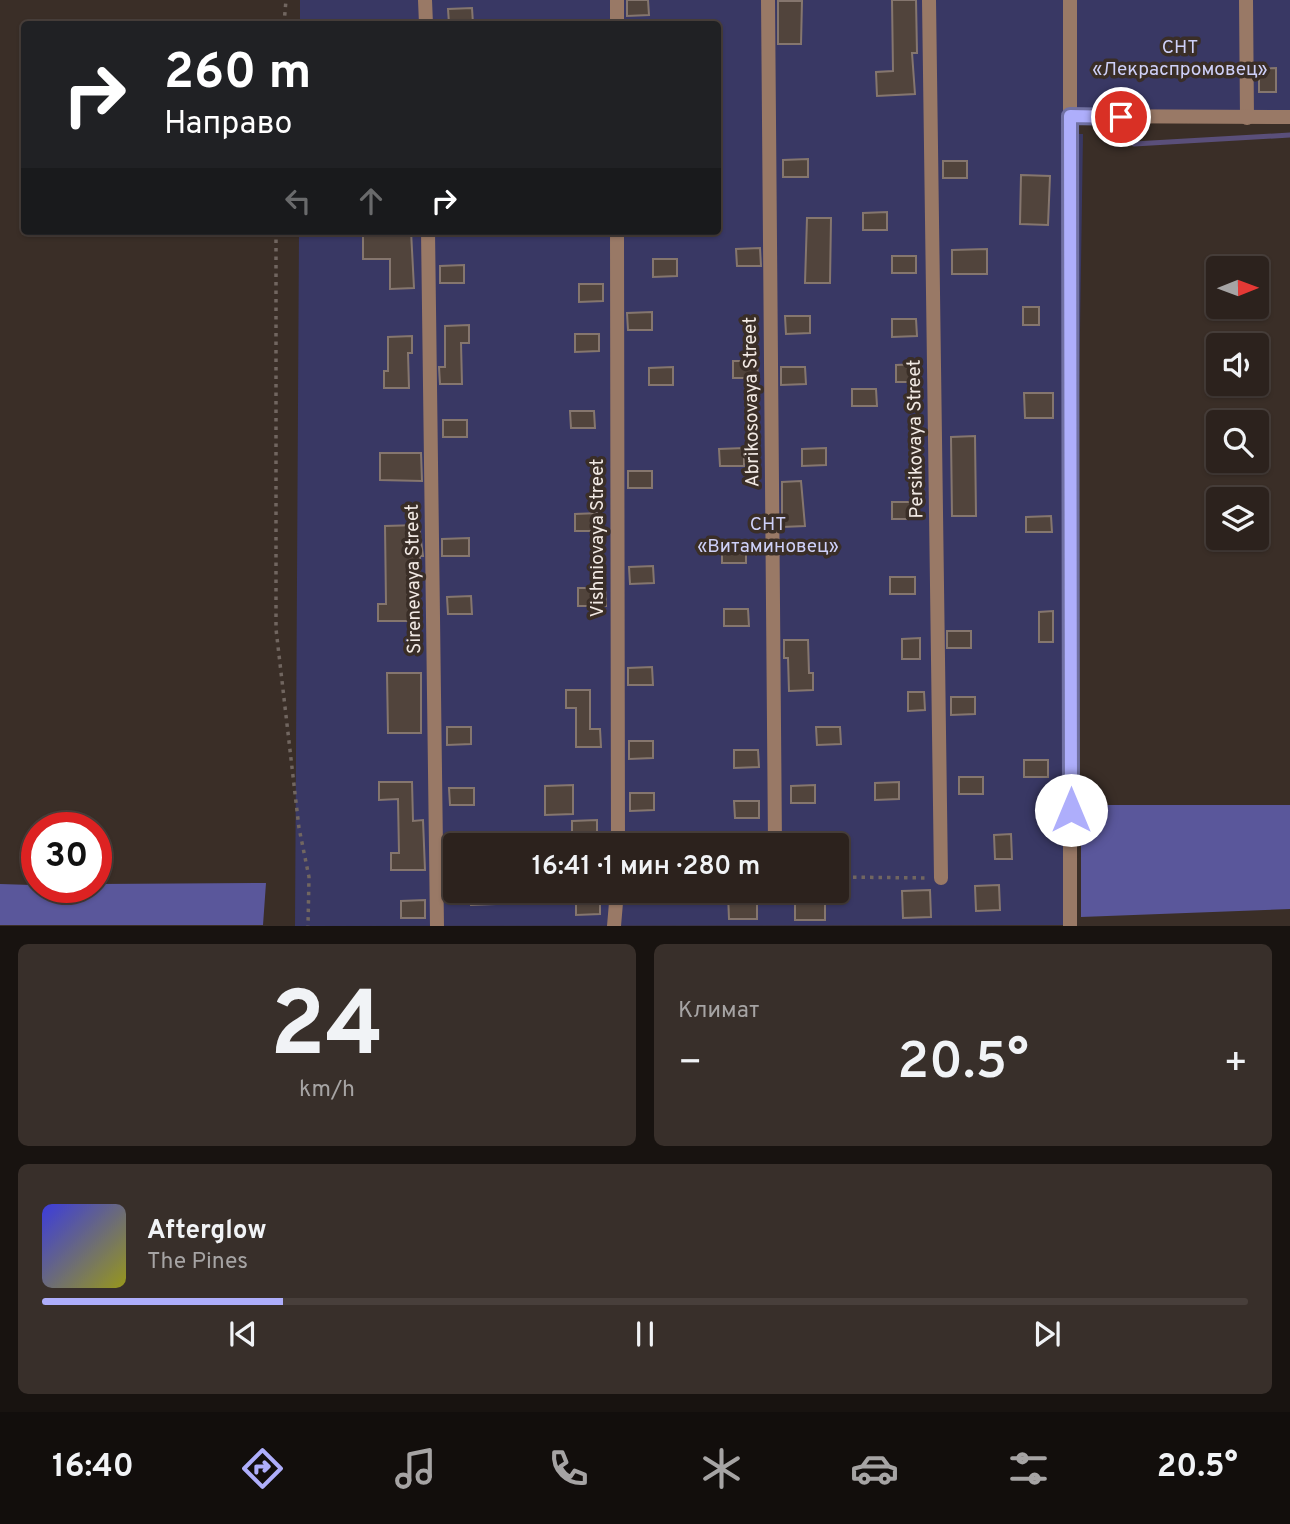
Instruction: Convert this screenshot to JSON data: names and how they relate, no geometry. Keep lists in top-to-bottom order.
{
  "streets": {
    "street": [
      "Abrikosovaya Street",
      "Persikovaya Street",
      "Vishniovaya Street",
      "Sirenevaya Street"
    ]
  },
  "parks": ["СНТ «Лекраспромовец»", "СНТ «Витаминовец»"],
  "north": "right",
  "page": {
    "turn": ["260 m", "Направо"],
    "limit": "30",
    "trip": "16:41 · 1 мин · 280 m",
    "tile": [
      ["24", "km/h"],
      "Климат"
    ],
    "heat": ["−", "20.5°", "+"],
    "song": ["Afterglow", "The Pines"],
    "tabs": ["16:40", "20.5°"]
  }
}
